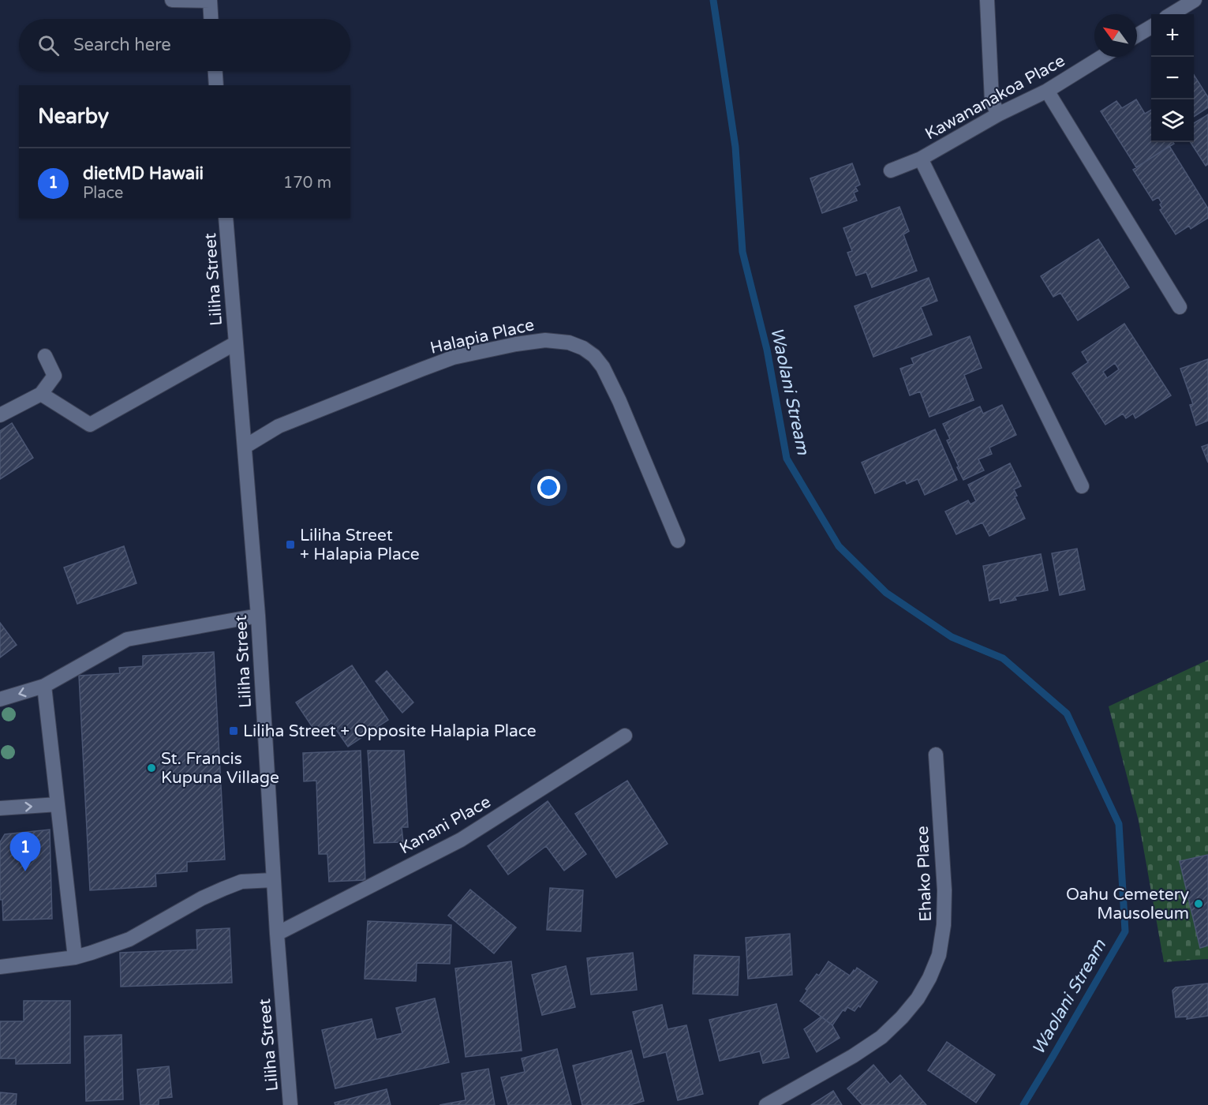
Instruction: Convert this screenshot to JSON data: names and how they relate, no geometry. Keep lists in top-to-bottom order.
{
  "streets": {
    "street": [
      "Kawananakoa Place",
      "Liliha Street",
      "Halapia Place",
      "Kanani Place",
      "Ehako Place"
    ]
  },
  "crossings": [
    ["Liliha Street", "Halapia Place"],
    ["Liliha Street", "Kanani Place"]
  ],
  "water": ["Waolani Stream"],
  "places": {
    "transit": ["Liliha Street + Halapia Place", "Liliha Street + Opposite Halapia Place"],
    "other": ["St. Francis Kupuna Village", "Oahu Cemetery Mausoleum"]
  },
  "north": "top left",
  "page": {
    "map_buttons": ["+", "−"],
    "search": "Search here",
    "heading": "Nearby",
    "list": [
      {
        "mark": "1",
        "name": "dietMD Hawaii",
        "note": "Place",
        "value": "170 m"
      }
    ],
    "pins": "1"
  }
}
